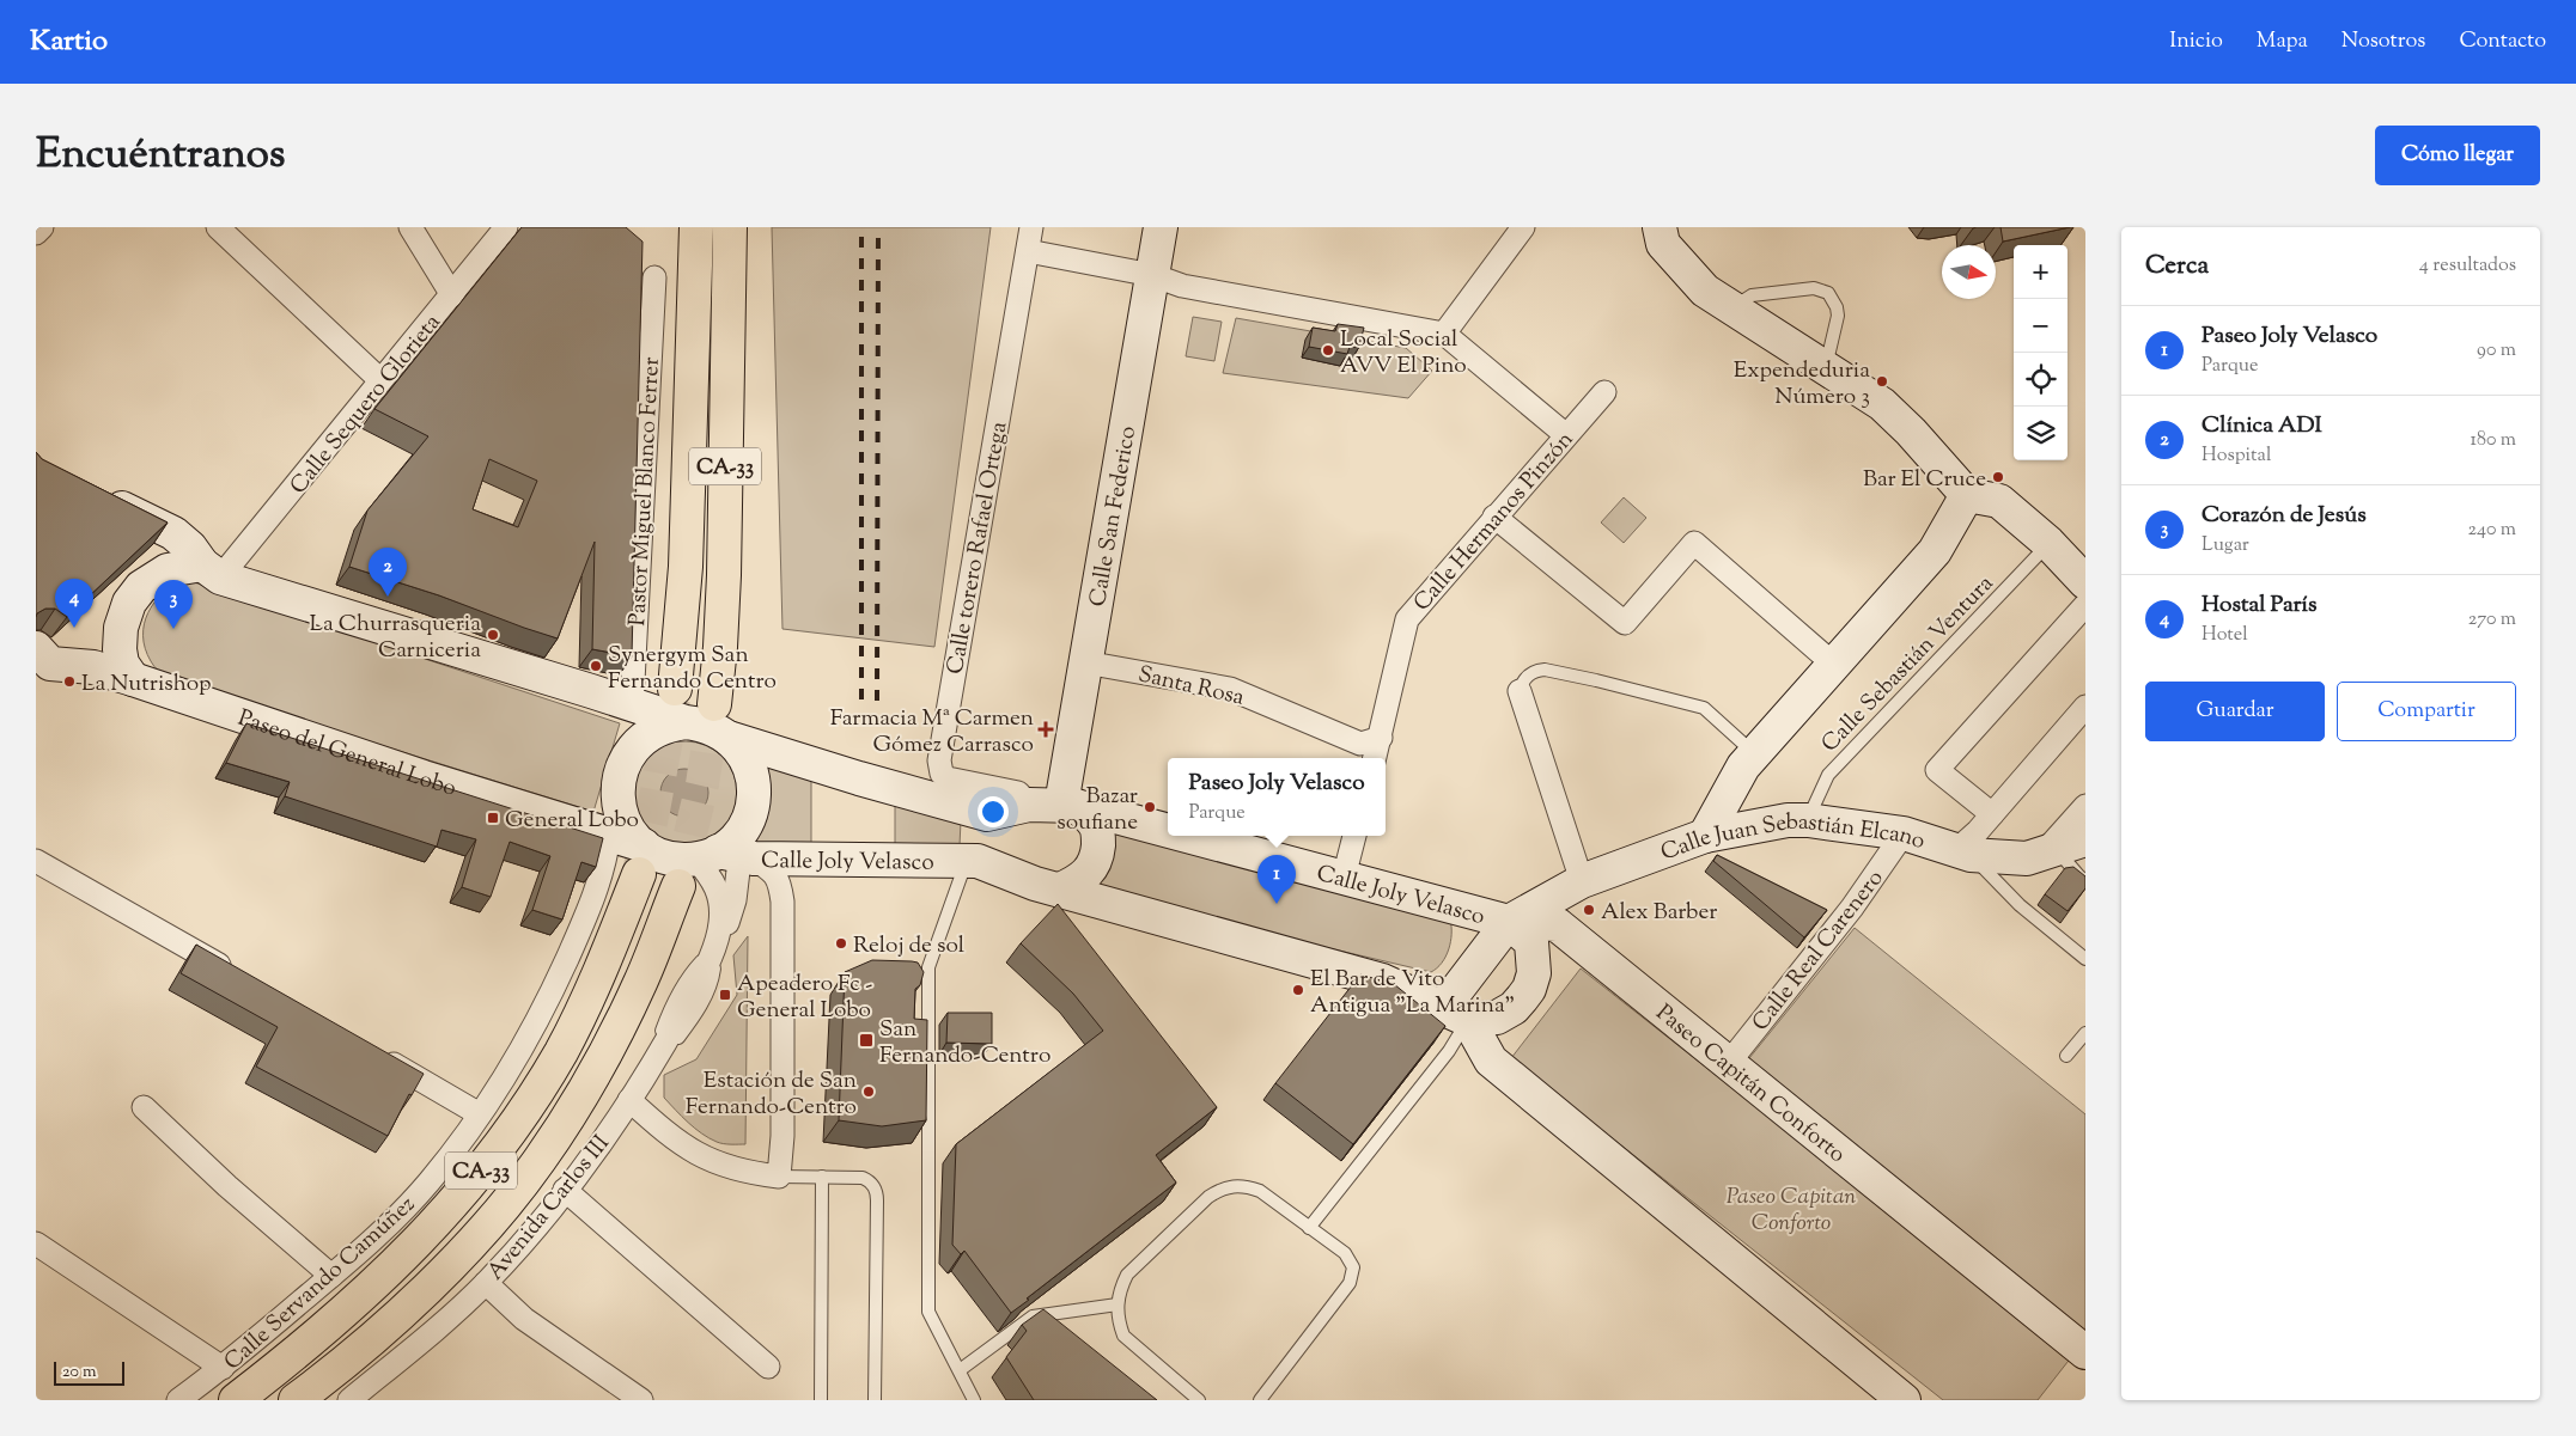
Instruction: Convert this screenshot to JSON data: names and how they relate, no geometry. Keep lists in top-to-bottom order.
{
  "streets": {
    "highway": ["CA-33"],
    "street": [
      "Calle Sequero Glorieta",
      "Pastor Miguel Blanco Ferrer",
      "Calle San Federico",
      "Calle Hermanos Pinzón",
      "Calle torero Rafael Ortega",
      "Santa Rosa",
      "Paseo del General Lobo",
      "Calle Juan Sebastián Elcano",
      "Calle Joly Velasco",
      "Calle Real Carenero",
      "Paseo Capitán Conforto",
      "Avenida Carlos III",
      "Calle Servando Camúñez"
    ],
    "lane": ["Calle Sebastián Ventura"]
  },
  "crossings": [
    ["CA-33", "Paseo del General Lobo"],
    ["CA-33", "Calle Joly Velasco"],
    ["CA-33", "Avenida Carlos III"],
    ["Calle San Federico", "Calle torero Rafael Ortega"],
    ["Calle San Federico", "Santa Rosa"],
    ["Calle San Federico", "Calle Joly Velasco"],
    ["Calle Hermanos Pinzón", "Santa Rosa"],
    ["Calle torero Rafael Ortega", "Calle Joly Velasco"],
    ["Calle Sebastián Ventura", "Calle Juan Sebastián Elcano"],
    ["Paseo del General Lobo", "Calle Joly Velasco"],
    ["Paseo del General Lobo", "Avenida Carlos III"],
    ["Paseo del General Lobo", "Calle Servando Camúñez"],
    ["Calle Juan Sebastián Elcano", "Calle Joly Velasco"],
    ["Calle Juan Sebastián Elcano", "Calle Real Carenero"],
    ["Calle Joly Velasco", "Paseo Capitán Conforto"],
    ["Calle Joly Velasco", "Avenida Carlos III"],
    ["Calle Real Carenero", "Paseo Capitán Conforto"]
  ],
  "parks": ["Paseo Capitan Conforto"],
  "places": {
    "other": [
      "Local Social AVV El Pino",
      "Expendeduria Número 3",
      "Bar El Cruce",
      "La Churrasqueria Carniceria",
      "Synergym San Fernando Centro",
      "La Nutrishop",
      "Bazar soufiane",
      "Alex Barber",
      "Reloj de sol",
      "El Bar de Vito Antigua \"La Marina\"",
      "Estación de San Fernando-Centro"
    ],
    "health": ["Farmacia Mª Carmen Gómez Carrasco"],
    "transit": ["General Lobo", "Apeadero Fc - General Lobo", "San Fernando-Centro"]
  },
  "scale_bar": "20 m",
  "north": "right",
  "page": {
    "header": "Kartio",
    "nav": [
      "Inicio",
      "Mapa",
      "Nosotros",
      "Contacto"
    ],
    "title": "Encuéntranos",
    "buttons": [
      "Cómo llegar",
      ["Guardar", "Compartir"]
    ],
    "heading": ["Cerca", "4 resultados"],
    "map_buttons": ["+", "−"],
    "list": [
      {
        "mark": "1",
        "name": "Paseo Joly Velasco",
        "note": "Parque",
        "value": "90 m"
      },
      {
        "mark": "2",
        "name": "Clínica ADI",
        "note": "Hospital",
        "value": "180 m"
      },
      {
        "mark": "3",
        "name": "Corazón de Jesús",
        "note": "Lugar",
        "value": "240 m"
      },
      {
        "mark": "4",
        "name": "Hostal París",
        "note": "Hotel",
        "value": "270 m"
      }
    ],
    "pins": [
      "2",
      "4",
      "3",
      "1"
    ],
    "popup": ["Paseo Joly Velasco", "Parque"],
    "scale": "20 m"
  }
}
